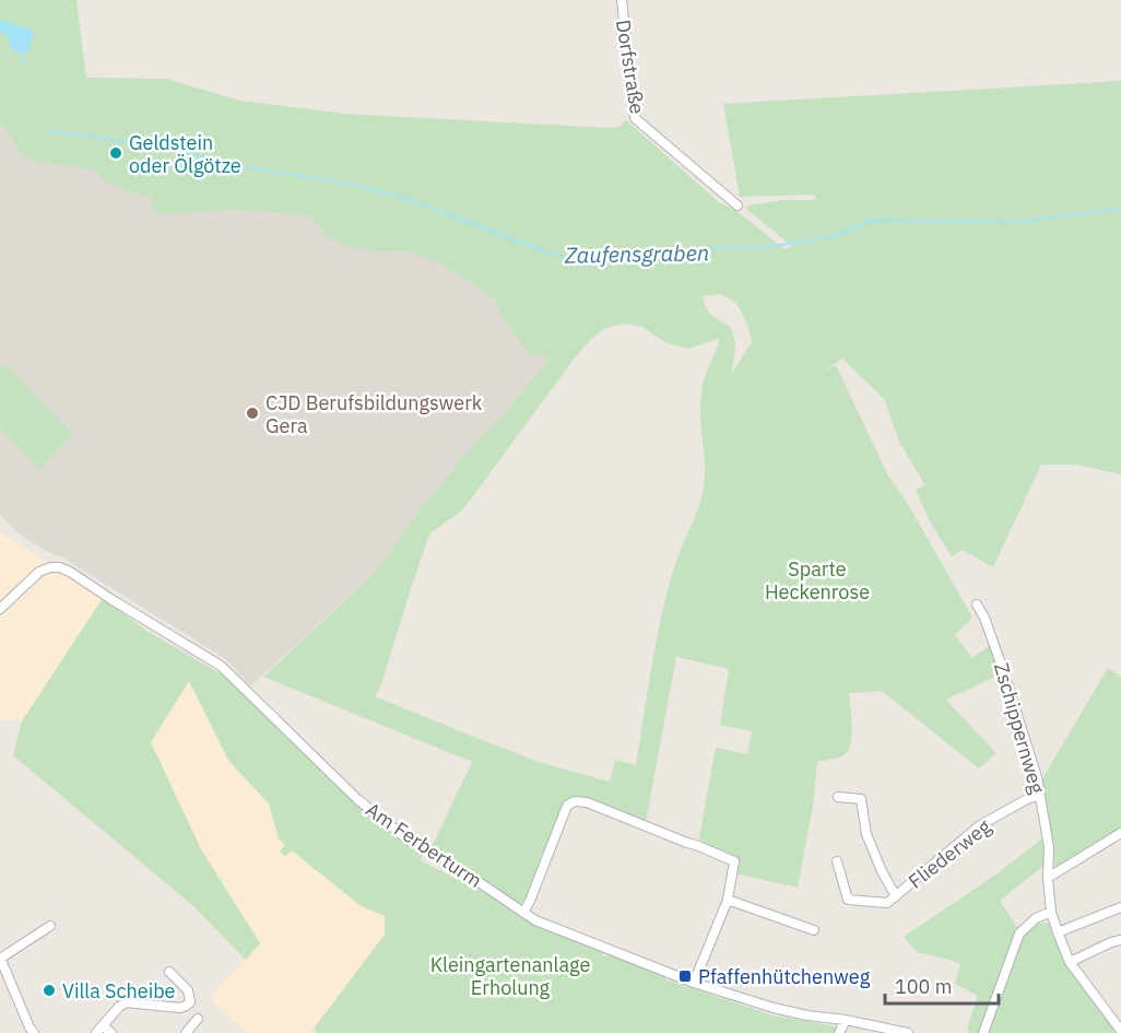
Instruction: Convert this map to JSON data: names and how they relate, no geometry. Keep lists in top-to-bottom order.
{
  "streets": {
    "street": [
      "Dorfstraße",
      "Zschippernweg",
      "Am Ferberturm",
      "Fliederweg"
    ]
  },
  "crossings": [
    ["Zschippernweg", "Fliederweg"]
  ],
  "water": ["Zaufensgraben"],
  "parks": ["Sparte Heckenrose", "Kleingartenanlage Erholung"],
  "places": {
    "other": ["Geldstein oder Ölgötze", "CJD Berufsbildungswerk Gera", "Villa Scheibe"],
    "transit": ["Pfaffenhütchenweg"]
  },
  "scale_bar": "100 m"
}
